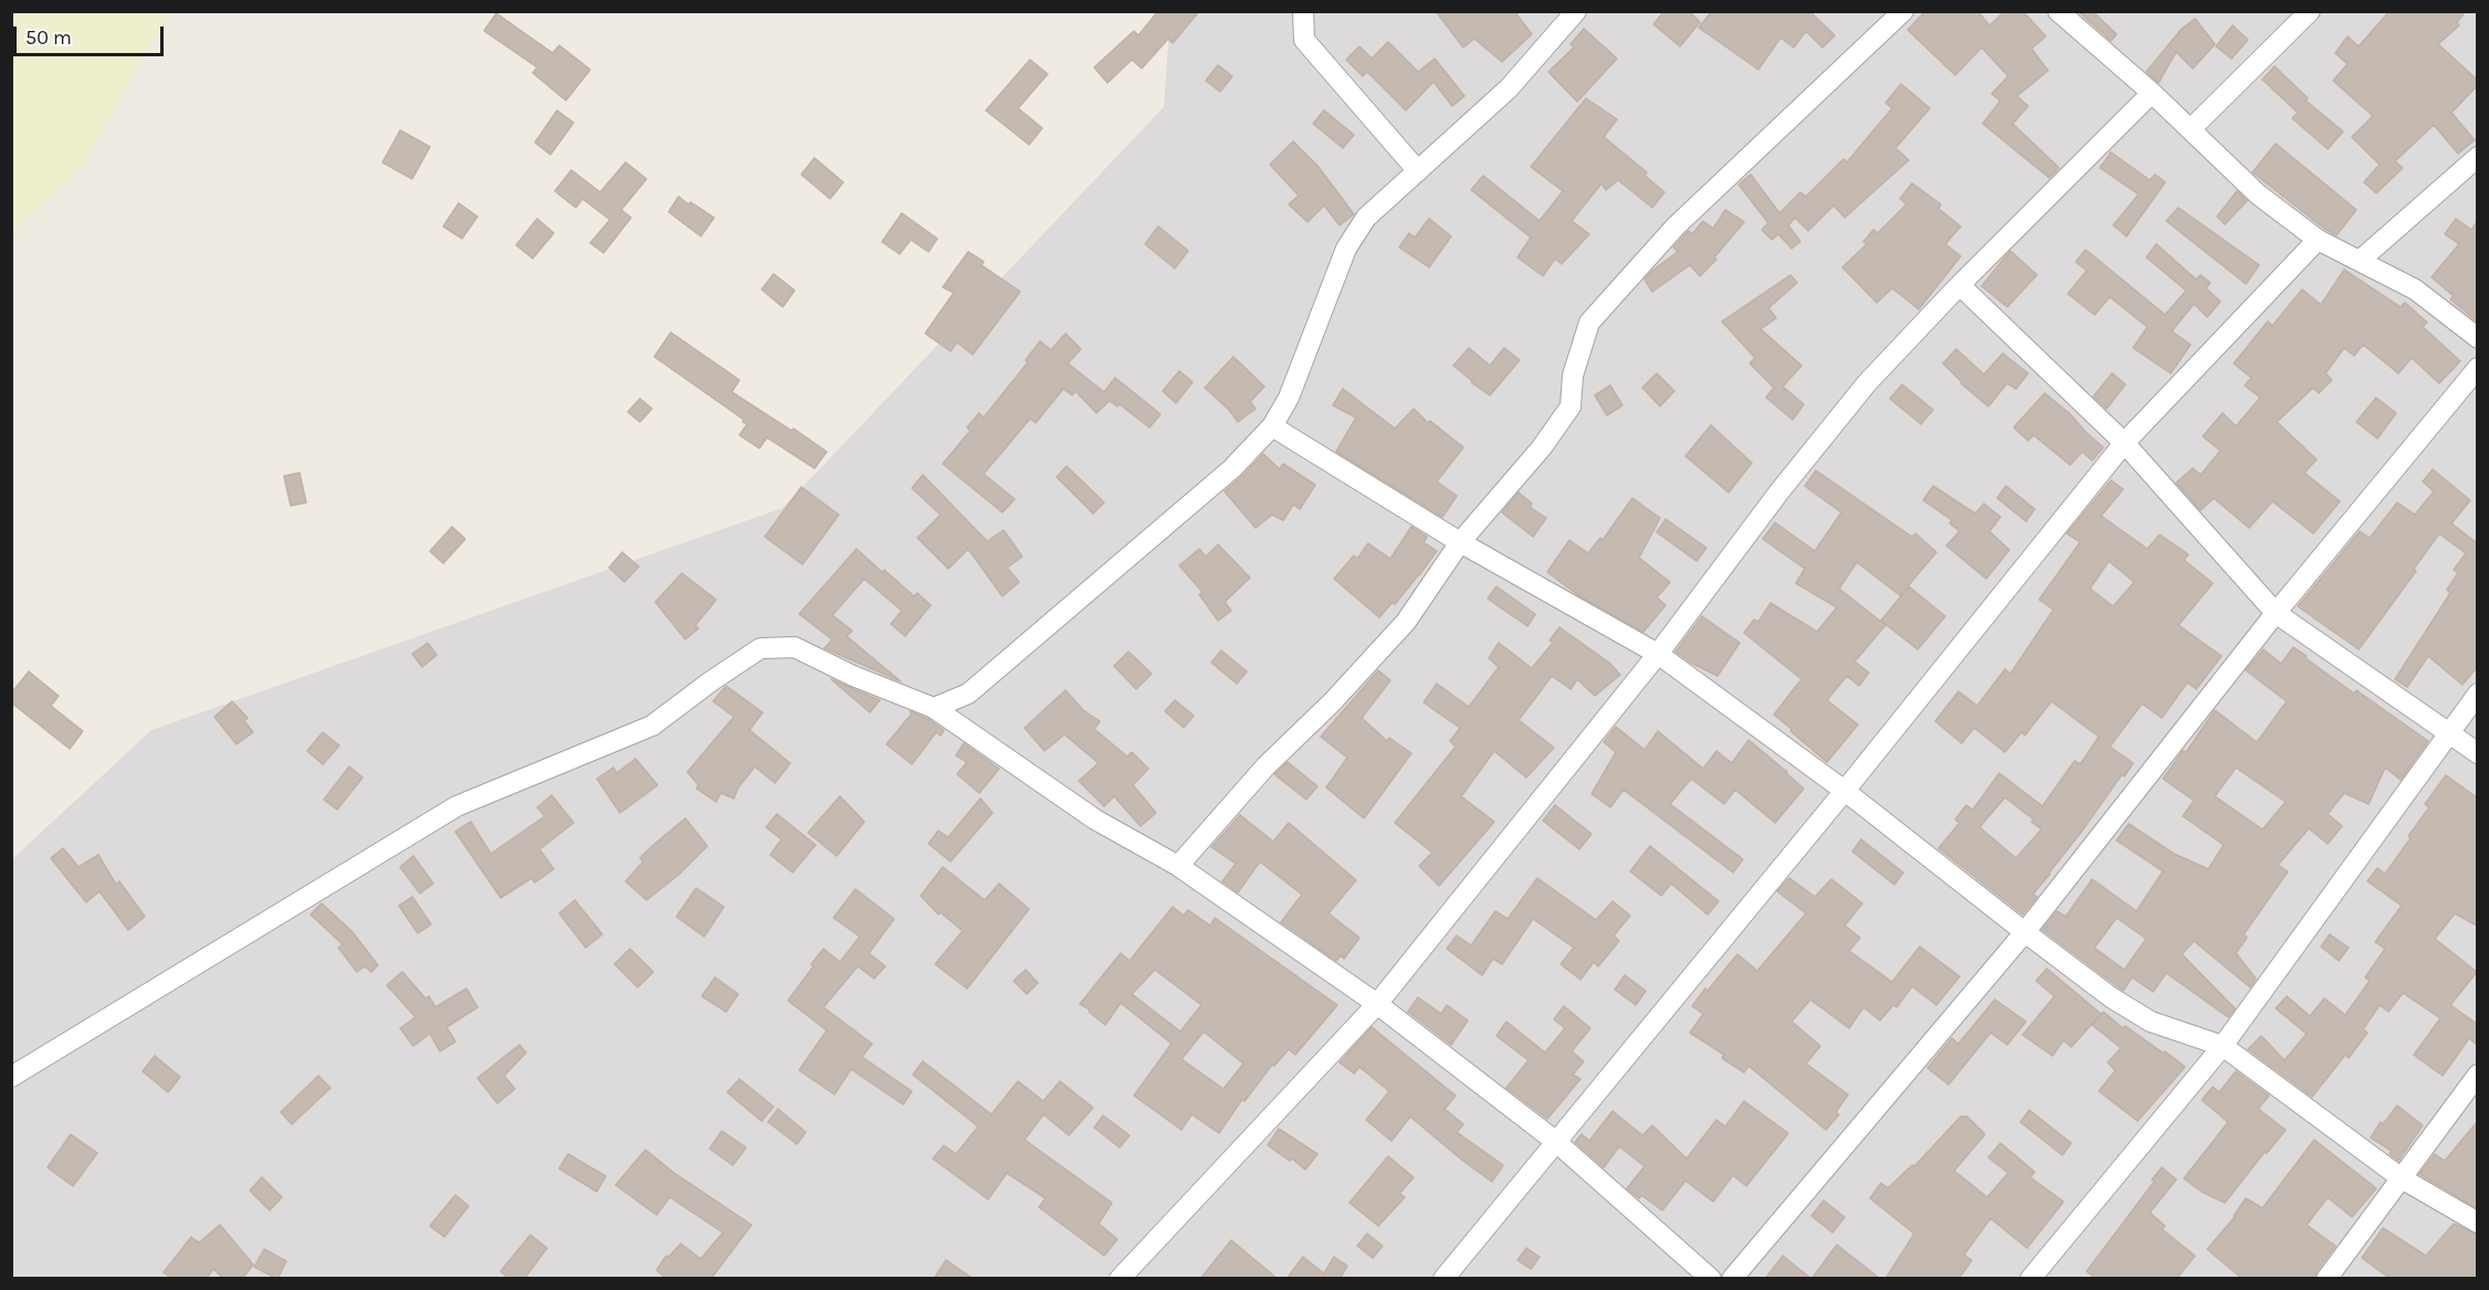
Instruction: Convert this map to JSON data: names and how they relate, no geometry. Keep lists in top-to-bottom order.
{
  "scale_bar": "50 m"
}
